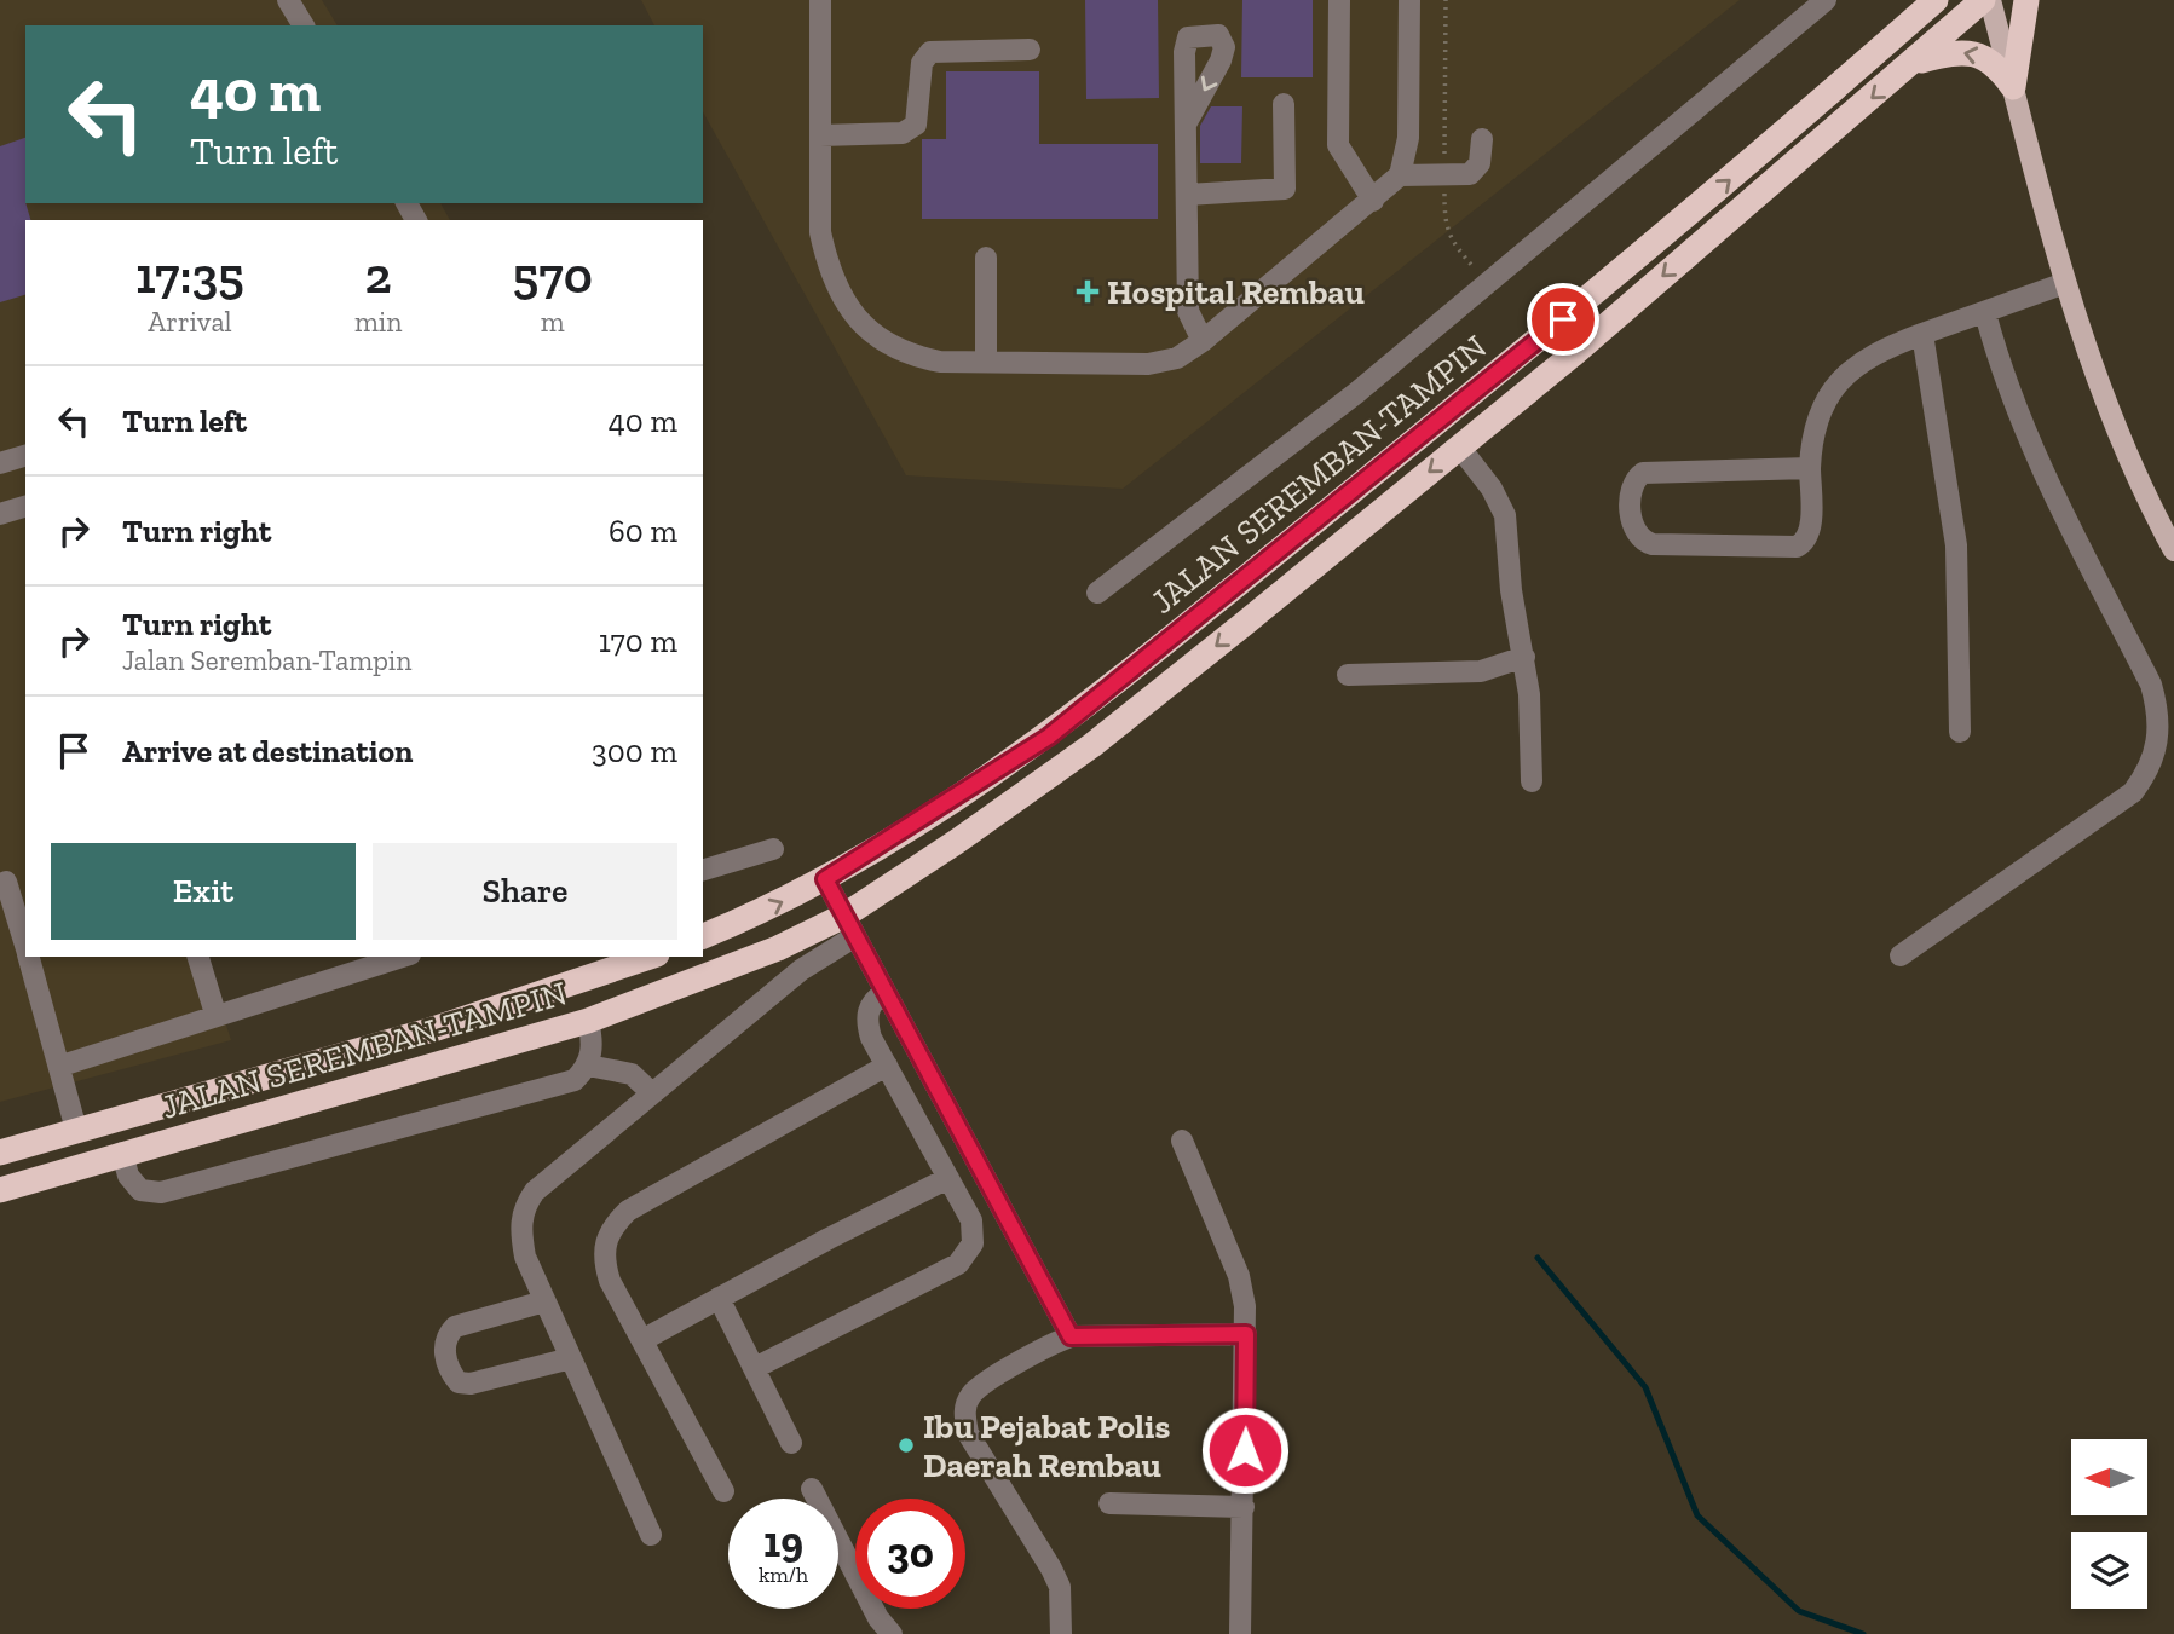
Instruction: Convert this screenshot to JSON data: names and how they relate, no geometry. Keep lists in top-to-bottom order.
{
  "streets": {
    "highway": ["JALAN SEREMBAN-TAMPIN"]
  },
  "places": {
    "health": ["Hospital Rembau"],
    "other": ["Ibu Pejabat Polis Daerah Rembau"]
  },
  "north": "left",
  "page": {
    "turn": ["40 m", "Turn left"],
    "eta": [
      "17:35",
      "Arrival",
      "2",
      "min",
      "570",
      "m"
    ],
    "list": [
      {
        "name": "Turn left",
        "value": "40 m"
      },
      {
        "name": "Turn right",
        "value": "60 m"
      },
      {
        "name": "Turn right",
        "note": "Jalan Seremban-Tampin",
        "value": "170 m"
      },
      {
        "name": "Arrive at destination",
        "value": "300 m"
      }
    ],
    "buttons": ["Exit", "Share"],
    "speed": "19 km/h",
    "limit": "30"
  }
}
